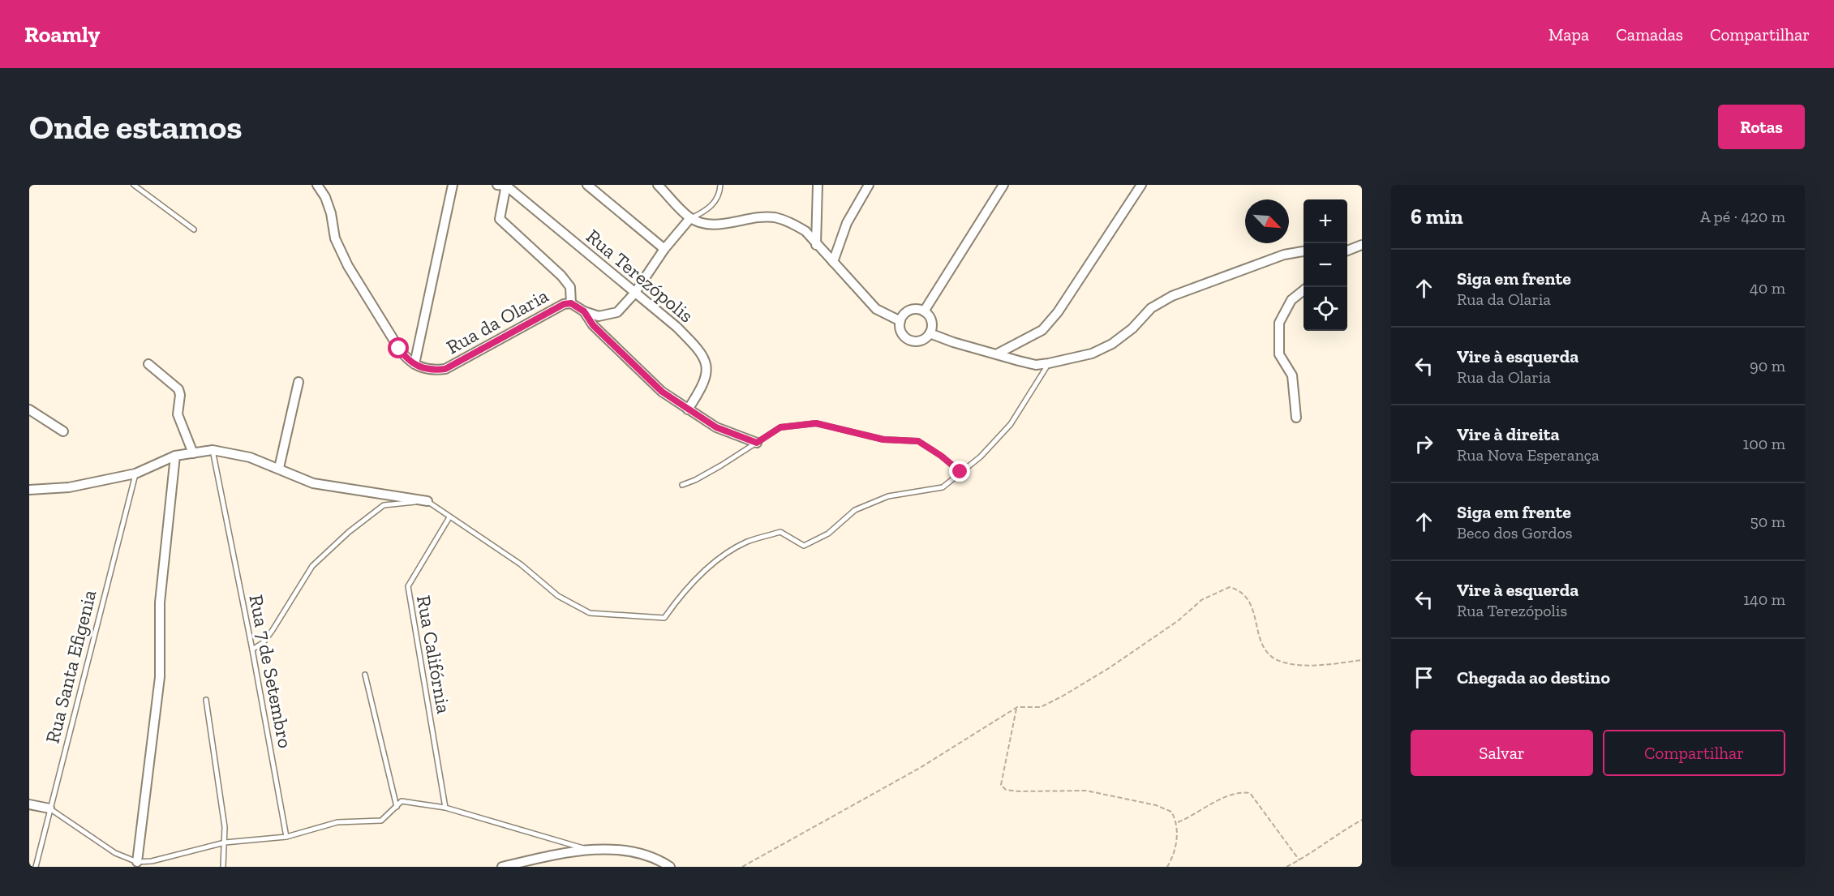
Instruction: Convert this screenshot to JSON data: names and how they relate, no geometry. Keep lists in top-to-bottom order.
{
  "streets": {
    "street": ["Rua Terezópolis", "Rua da Olaria"],
    "lane": ["Rua Califórnia", "Rua Santa Efigenia", "Rua 7 de Setembro"]
  },
  "north": "bottom right",
  "page": {
    "header": "Roamly",
    "nav": ["Mapa", "Camadas", "Compartilhar"],
    "buttons": [
      "Rotas",
      ["Salvar", "Compartilhar"]
    ],
    "title": "Onde estamos",
    "heading": ["6 min", "A pé · 420 m"],
    "map_buttons": ["+", "−"],
    "list": [
      ["Siga em frente", "Rua da Olaria", "40 m"],
      ["Vire à esquerda", "Rua da Olaria", "90 m"],
      ["Vire à direita", "Rua Nova Esperança", "100 m"],
      ["Siga em frente", "Beco dos Gordos", "50 m"],
      ["Vire à esquerda", "Rua Terezópolis", "140 m"],
      "Chegada ao destino"
    ]
  }
}
